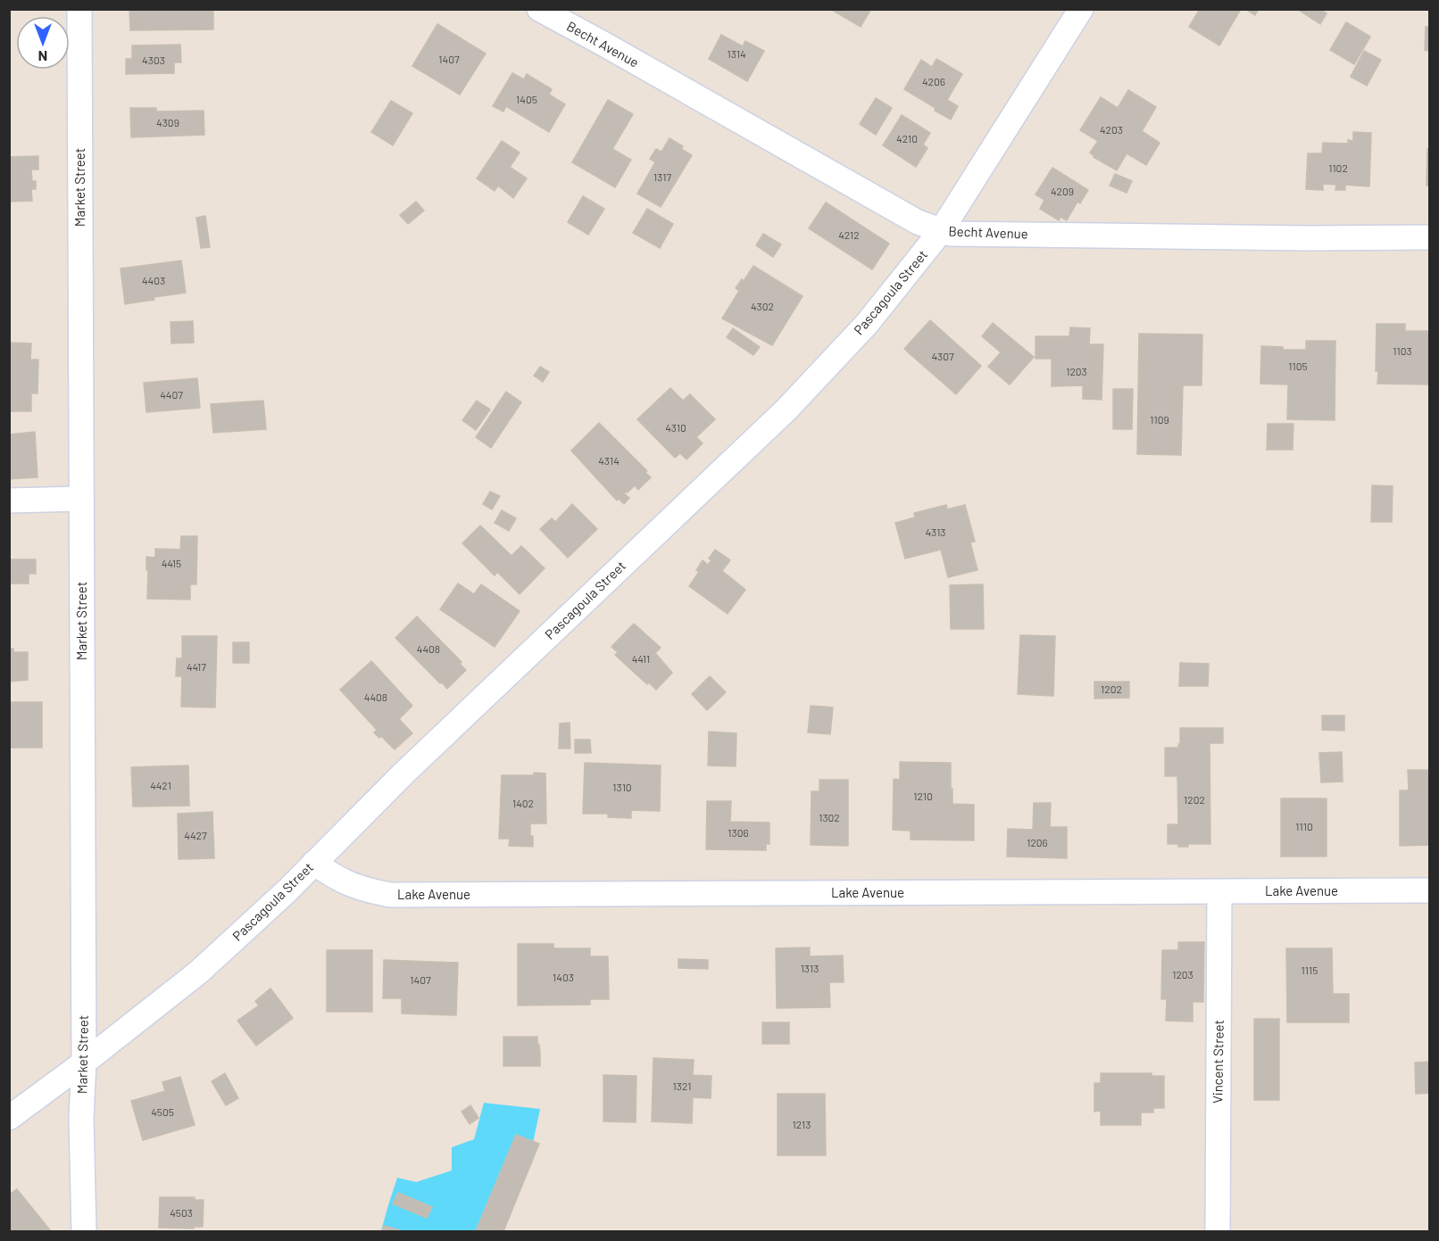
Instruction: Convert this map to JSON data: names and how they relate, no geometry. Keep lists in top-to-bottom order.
{
  "streets": {
    "street": [
      "Becht Avenue",
      "Market Street",
      "Pascagoula Street",
      "Lake Avenue",
      "Vincent Street"
    ]
  },
  "crossings": [
    ["Becht Avenue", "Pascagoula Street"],
    ["Market Street", "Pascagoula Street"],
    ["Pascagoula Street", "Lake Avenue"],
    ["Lake Avenue", "Vincent Street"]
  ],
  "house_numbers": [
    "1314",
    "1407",
    "4303",
    "4206",
    "1405",
    "4309",
    "4203",
    "4210",
    "1102",
    "1317",
    "4209",
    "4212",
    "4403",
    "4302",
    "1103",
    "4307",
    "1105",
    "1203",
    "4407",
    "1109",
    "4310",
    "4314",
    "4313",
    "4415",
    "4408",
    "4411",
    "4417",
    "1202",
    "4408",
    "4421",
    "1310",
    "1210",
    "1202",
    "1402",
    "1302",
    "1110",
    "1306",
    "4427",
    "1206",
    "1313",
    "1115",
    "1203",
    "1403",
    "1407",
    "1321",
    "4505",
    "1213",
    "4503"
  ],
  "north": "bottom"
}
